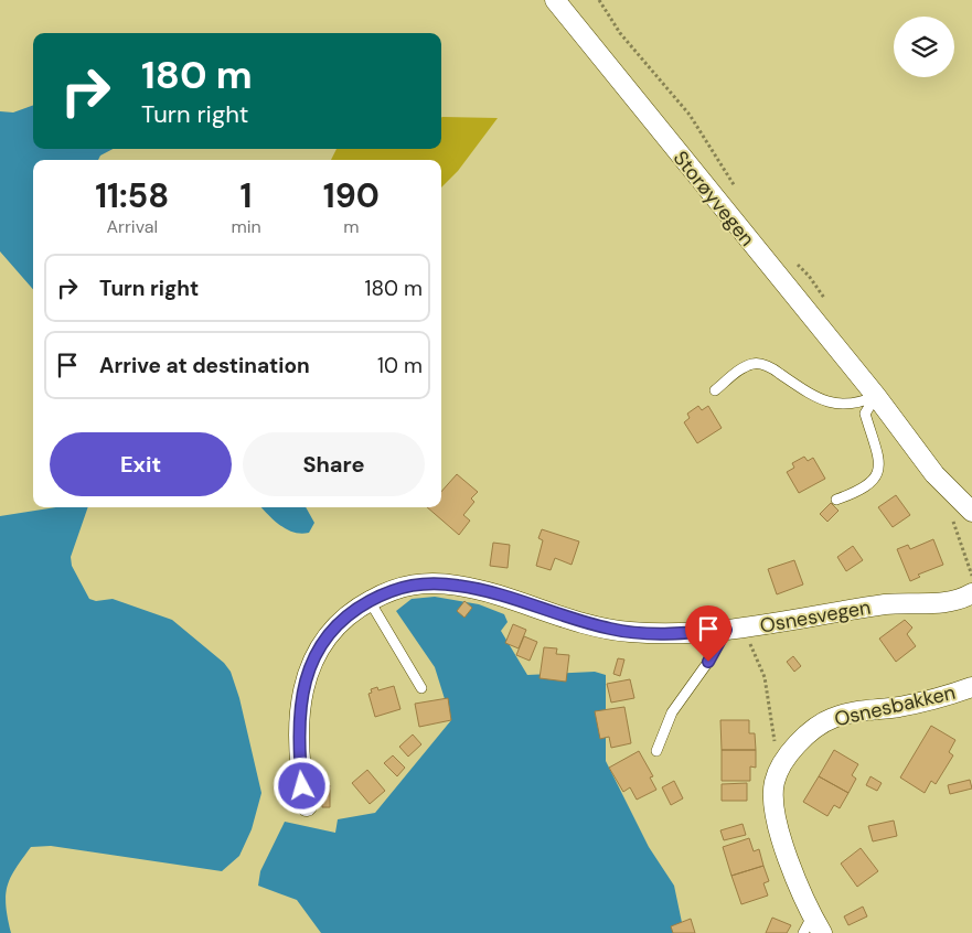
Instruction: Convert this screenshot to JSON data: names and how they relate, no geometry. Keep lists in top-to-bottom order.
{
  "streets": {
    "street": ["Storøyvegen", "Osnesvegen", "Osnesbakken"]
  },
  "page": {
    "turn": ["180 m", "Turn right"],
    "eta": [
      "11:58",
      "Arrival",
      "1",
      "min",
      "190",
      "m"
    ],
    "list": [
      {
        "name": "Turn right",
        "value": "180 m"
      },
      {
        "name": "Arrive at destination",
        "value": "10 m"
      }
    ],
    "buttons": ["Exit", "Share"]
  }
}
